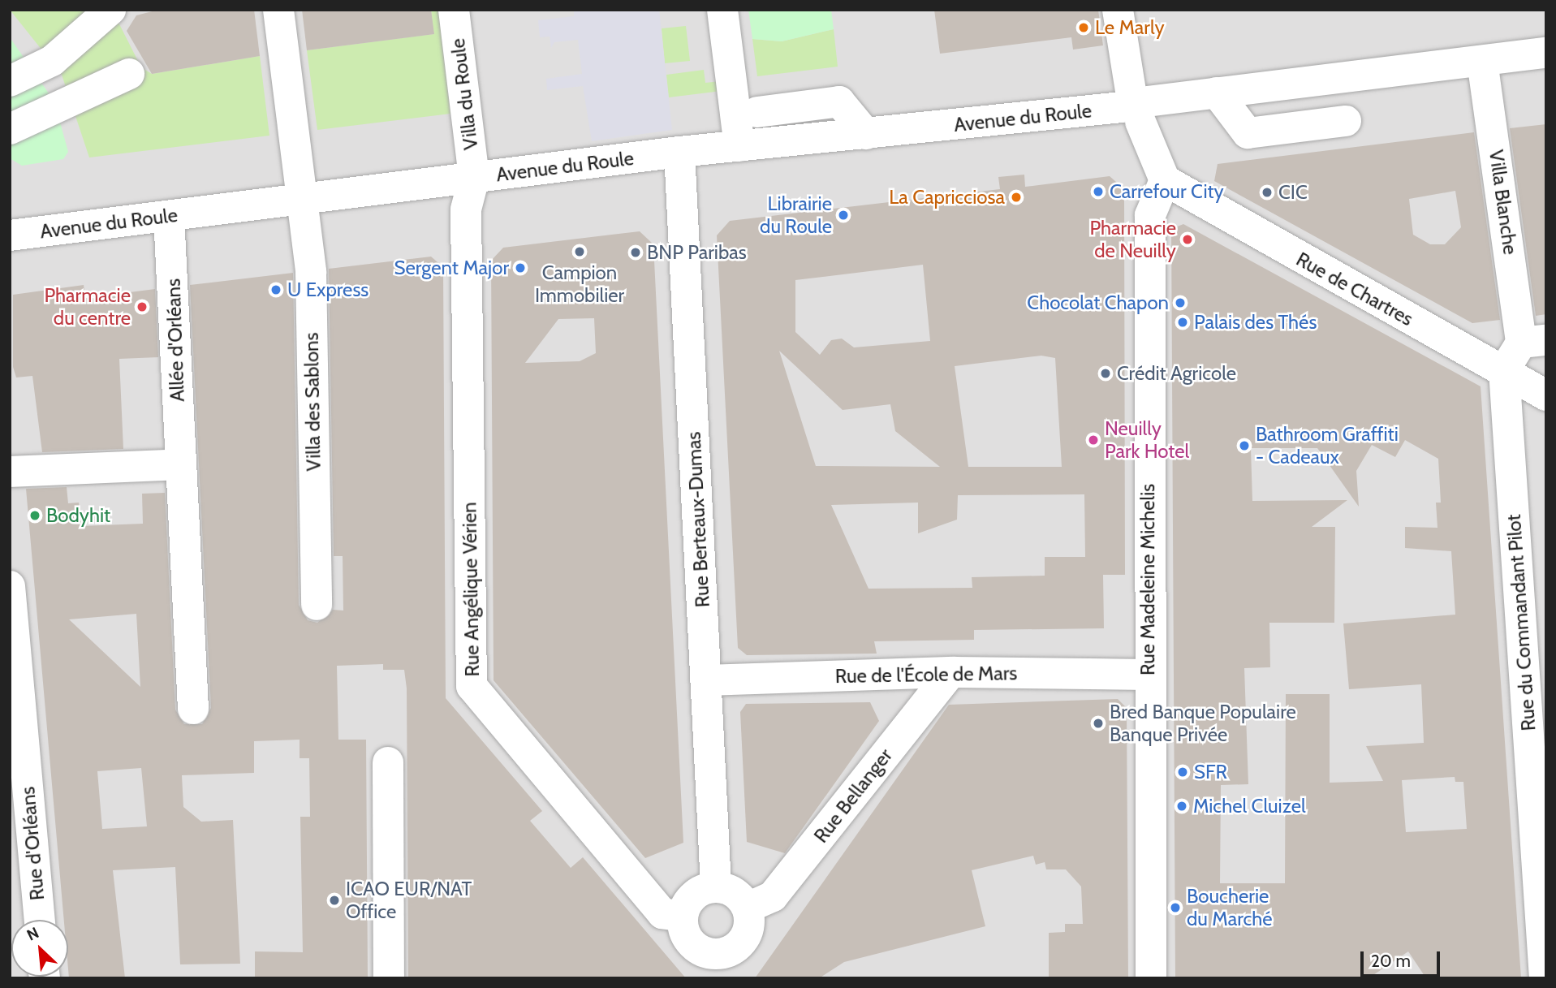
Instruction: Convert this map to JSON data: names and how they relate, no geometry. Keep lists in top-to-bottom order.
{
  "streets": {
    "street": [
      "Villa du Roule",
      "Avenue du Roule",
      "Villa Blanche",
      "Rue de Chartres",
      "Allée d'Orléans",
      "Villa des Sablons",
      "Rue Berteaux-Dumas",
      "Rue Madeleine Michelis",
      "Rue Angélique Vérien",
      "Rue du Commandant Pilot",
      "Rue de l'École de Mars",
      "Rue Bellanger",
      "Rue d'Orléans"
    ]
  },
  "crossings": [
    ["Villa du Roule", "Avenue du Roule"],
    ["Villa du Roule", "Rue Angélique Vérien"],
    ["Avenue du Roule", "Villa Blanche"],
    ["Avenue du Roule", "Allée d'Orléans"],
    ["Avenue du Roule", "Villa des Sablons"],
    ["Avenue du Roule", "Rue Berteaux-Dumas"],
    ["Avenue du Roule", "Rue Angélique Vérien"],
    ["Rue de Chartres", "Rue Madeleine Michelis"],
    ["Rue de Chartres", "Rue du Commandant Pilot"],
    ["Rue Berteaux-Dumas", "Rue Angélique Vérien"],
    ["Rue Berteaux-Dumas", "Rue de l'École de Mars"],
    ["Rue Berteaux-Dumas", "Rue Bellanger"],
    ["Rue Madeleine Michelis", "Rue de l'École de Mars"],
    ["Rue Angélique Vérien", "Rue Bellanger"],
    ["Rue de l'École de Mars", "Rue Bellanger"]
  ],
  "places": [
    "Le Marly",
    "Carrefour City",
    "CIC",
    "La Capricciosa",
    "Librairie du Roule",
    "Pharmacie de Neuilly",
    "Campion Immobilier",
    "BNP Paribas",
    "Sergent Major",
    "U Express",
    "Chocolat Chapon",
    "Pharmacie du centre",
    "Palais des Thés",
    "Crédit Agricole",
    "Neuilly Park Hotel",
    "Bathroom Graffiti - Cadeaux",
    "Bodyhit",
    "Bred Banque Populaire Banque Privée",
    "SFR",
    "Michel Cluizel",
    "ICAO EUR/NAT Office",
    "Boucherie du Marché"
  ],
  "scale_bar": "20 m",
  "north": "top left"
}
